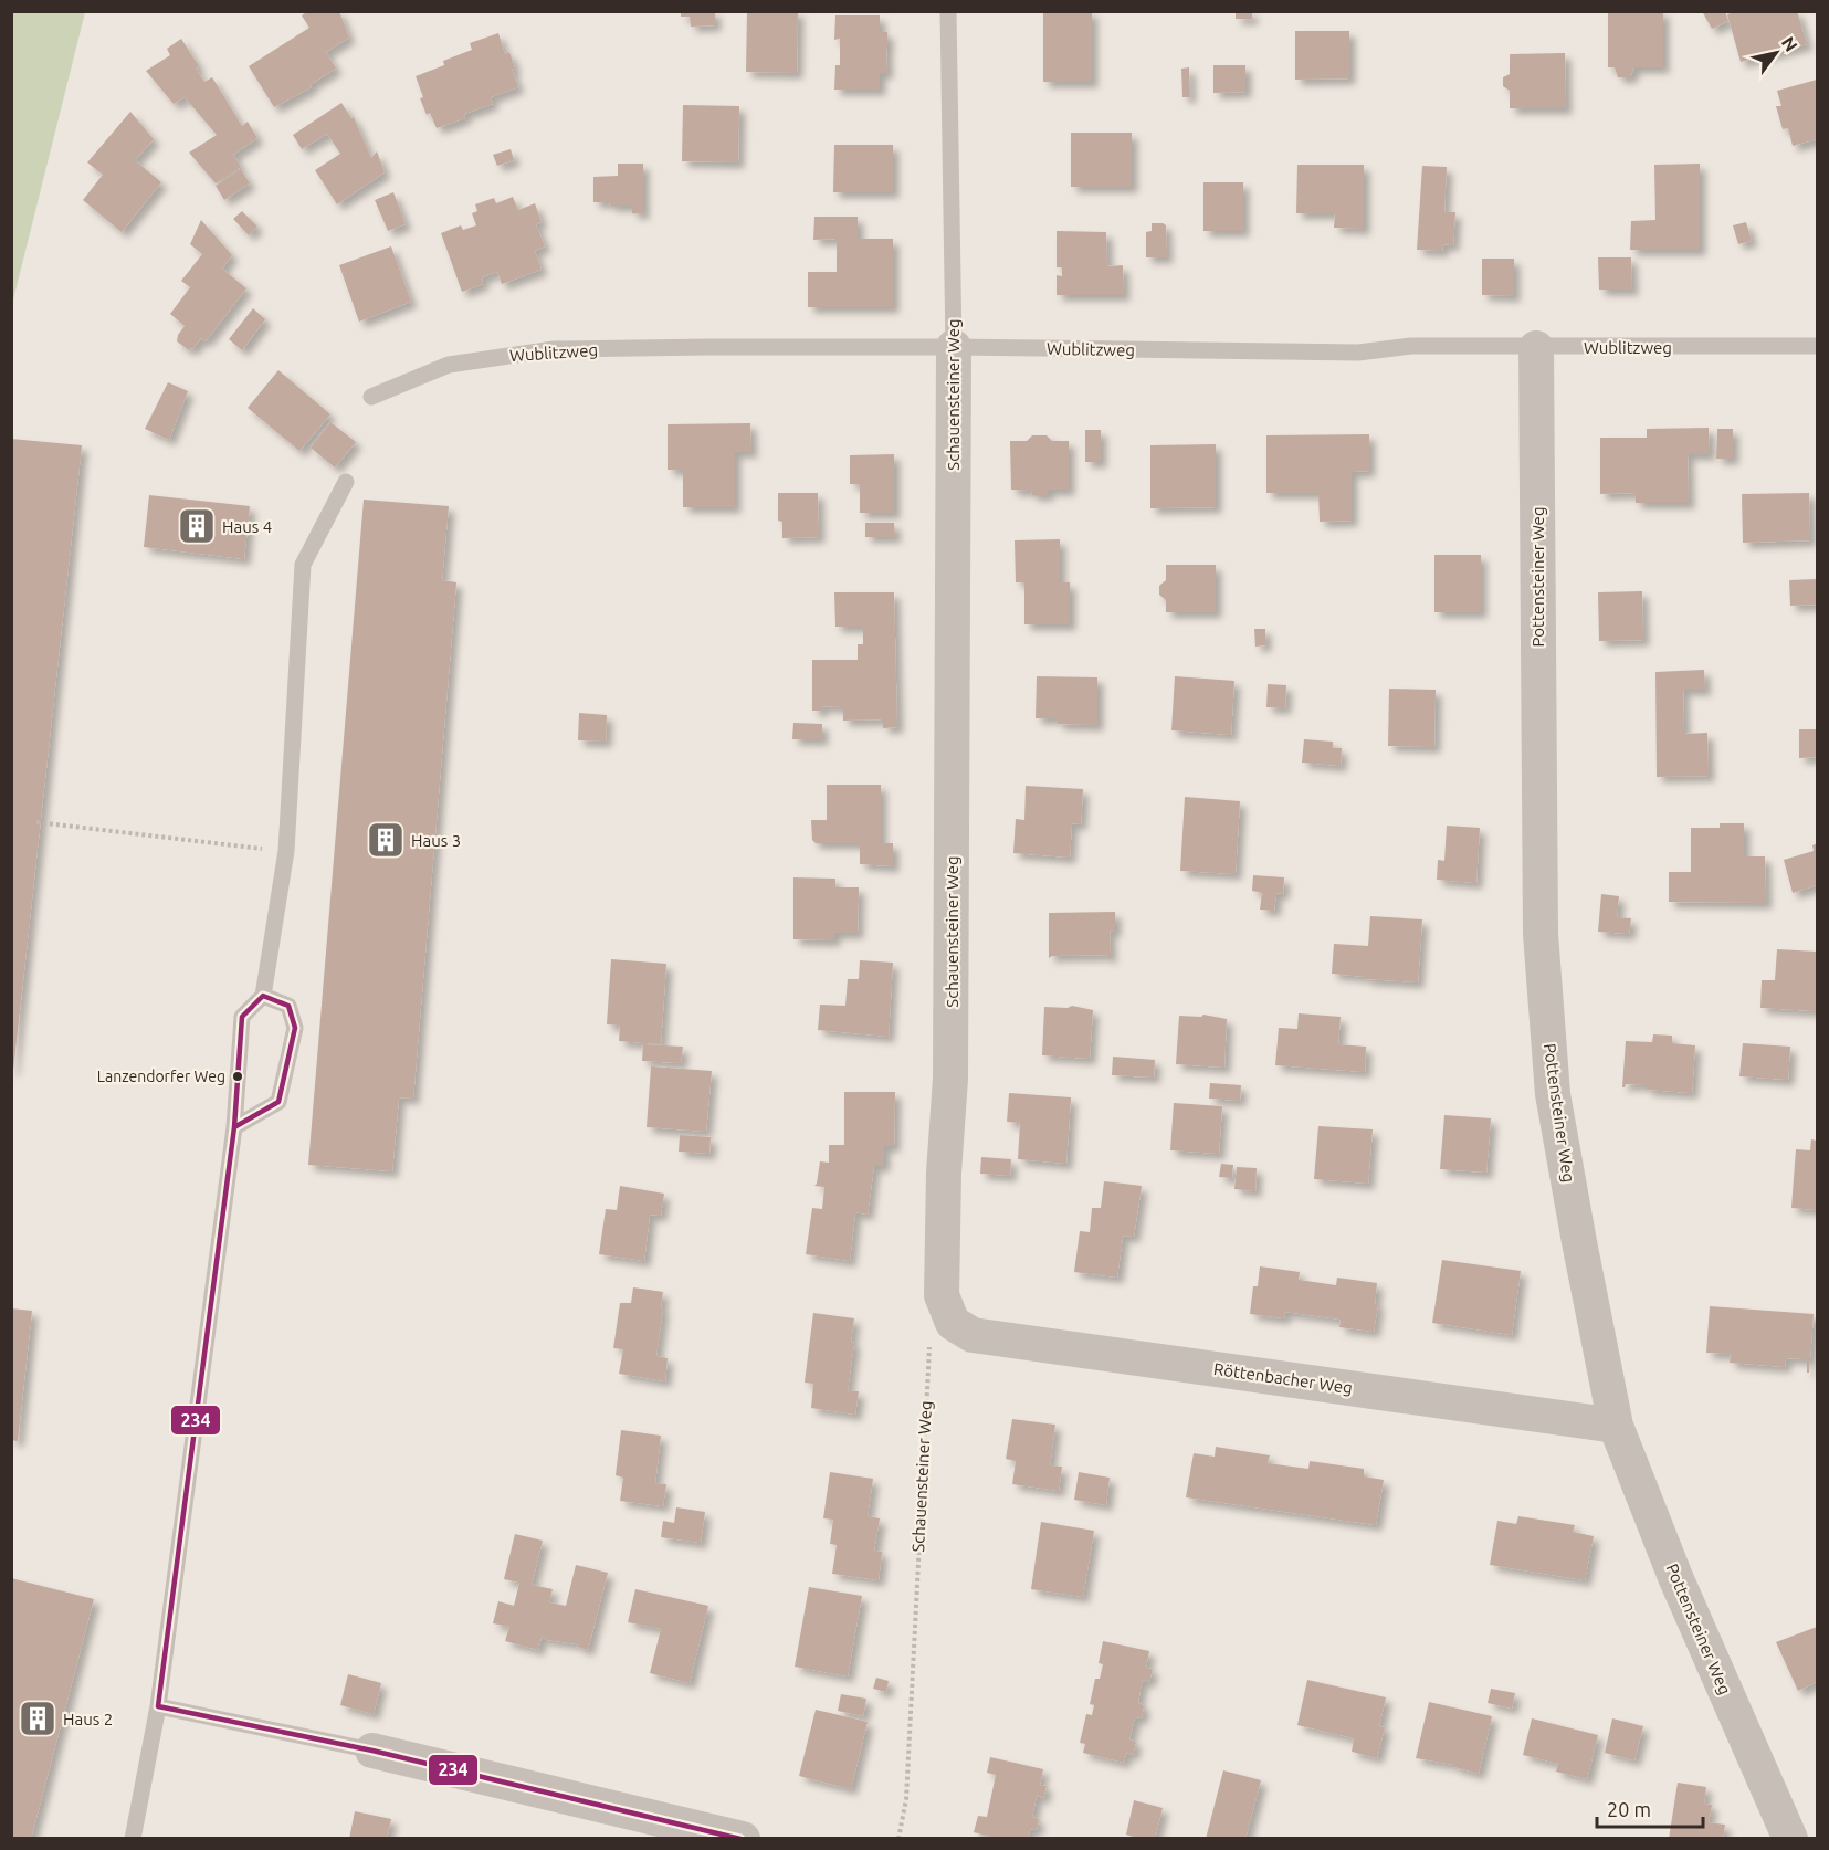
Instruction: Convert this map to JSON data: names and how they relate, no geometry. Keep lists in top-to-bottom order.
{
  "streets": {
    "street": ["Schauensteiner Weg", "Pottensteiner Weg", "Röttenbacher Weg"],
    "lane": ["Wublitzweg"]
  },
  "crossings": [
    ["Wublitzweg", "Schauensteiner Weg"],
    ["Wublitzweg", "Pottensteiner Weg"],
    ["Schauensteiner Weg", "Röttenbacher Weg"],
    ["Pottensteiner Weg", "Röttenbacher Weg"]
  ],
  "places": {
    "building": ["Haus 4", "Haus 3", "Haus 2"],
    "other": ["Lanzendorfer Weg"]
  },
  "lines": ["transit line 234"],
  "scale_bar": "20 m",
  "north": "top right"
}
